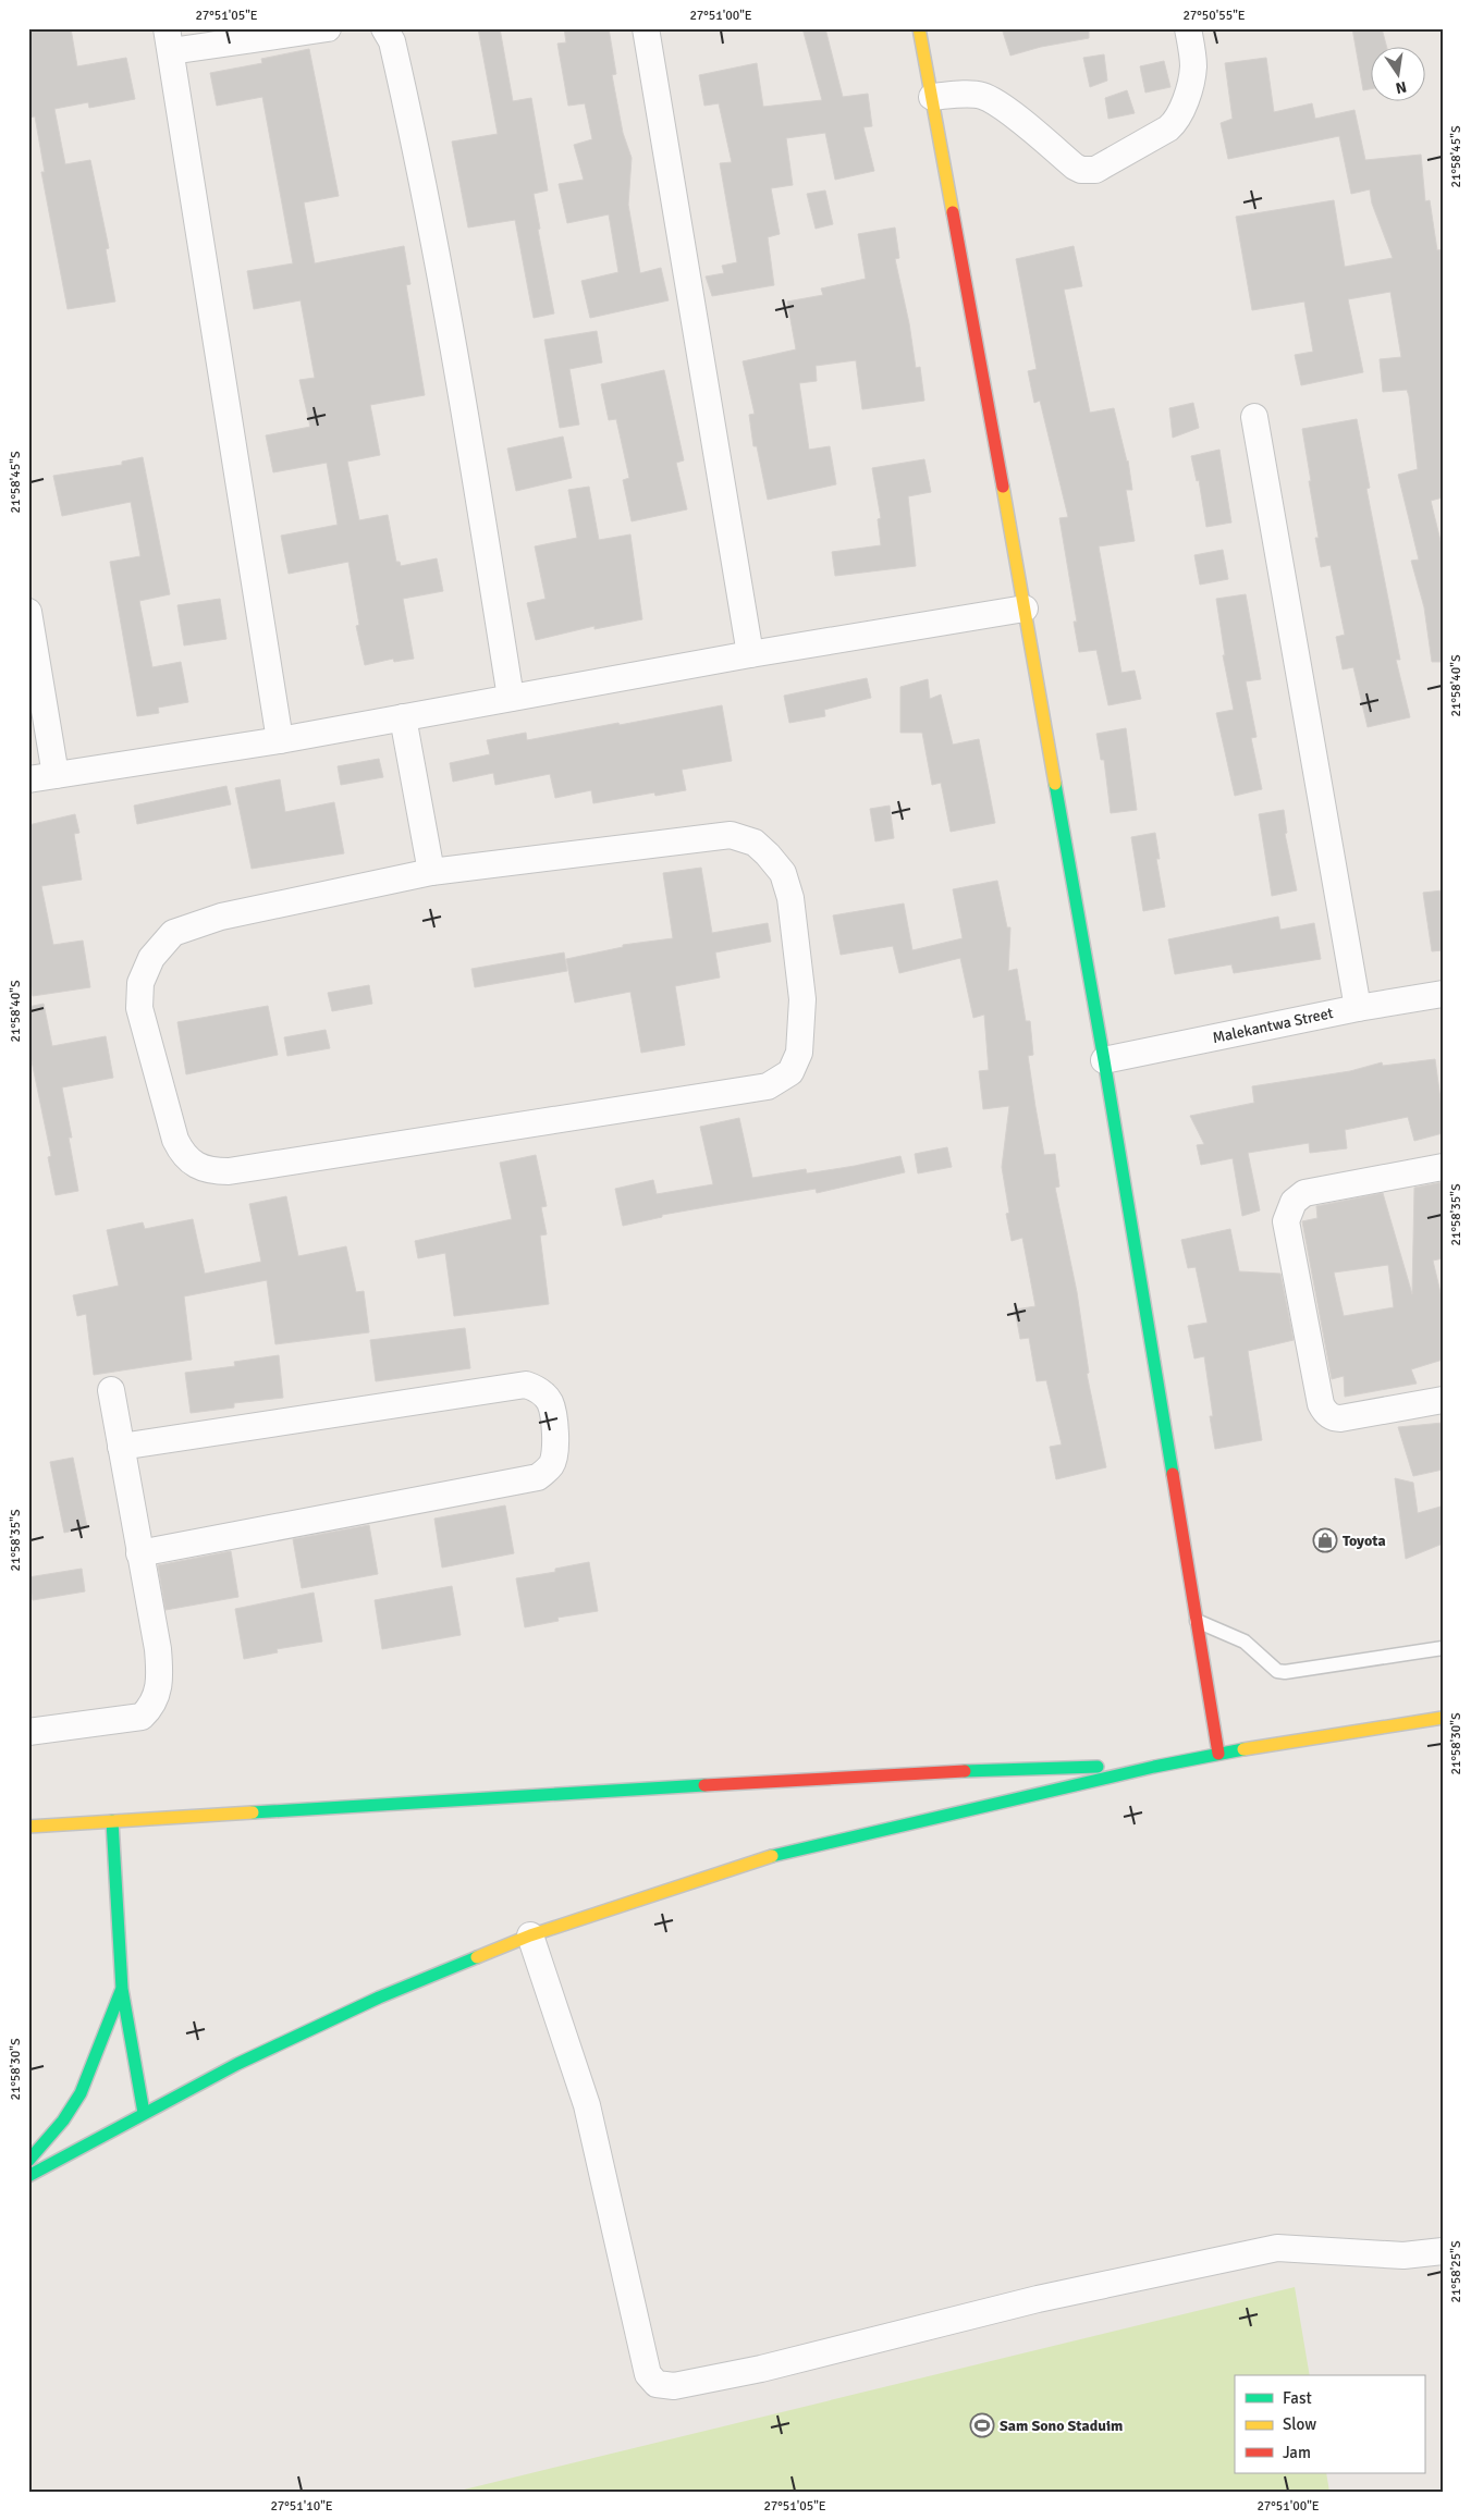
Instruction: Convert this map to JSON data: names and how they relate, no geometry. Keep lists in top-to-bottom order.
{
  "streets": {
    "street": ["Malekantwa Street"]
  },
  "places": {
    "shop": ["Toyota"],
    "sports": ["Sam Sono Staduim"]
  },
  "legend": ["Fast", "Slow", "Jam"],
  "north": "bottom",
  "coordinates": [
    "27°51'05\"E",
    "27°51'00\"E",
    "27°50'55\"E",
    "21°58'45\"S",
    "21°58'40\"S",
    "21°58'35\"S",
    "21°58'30\"S",
    "21°58'25\"S",
    "27°51'10\"E"
  ]
}
